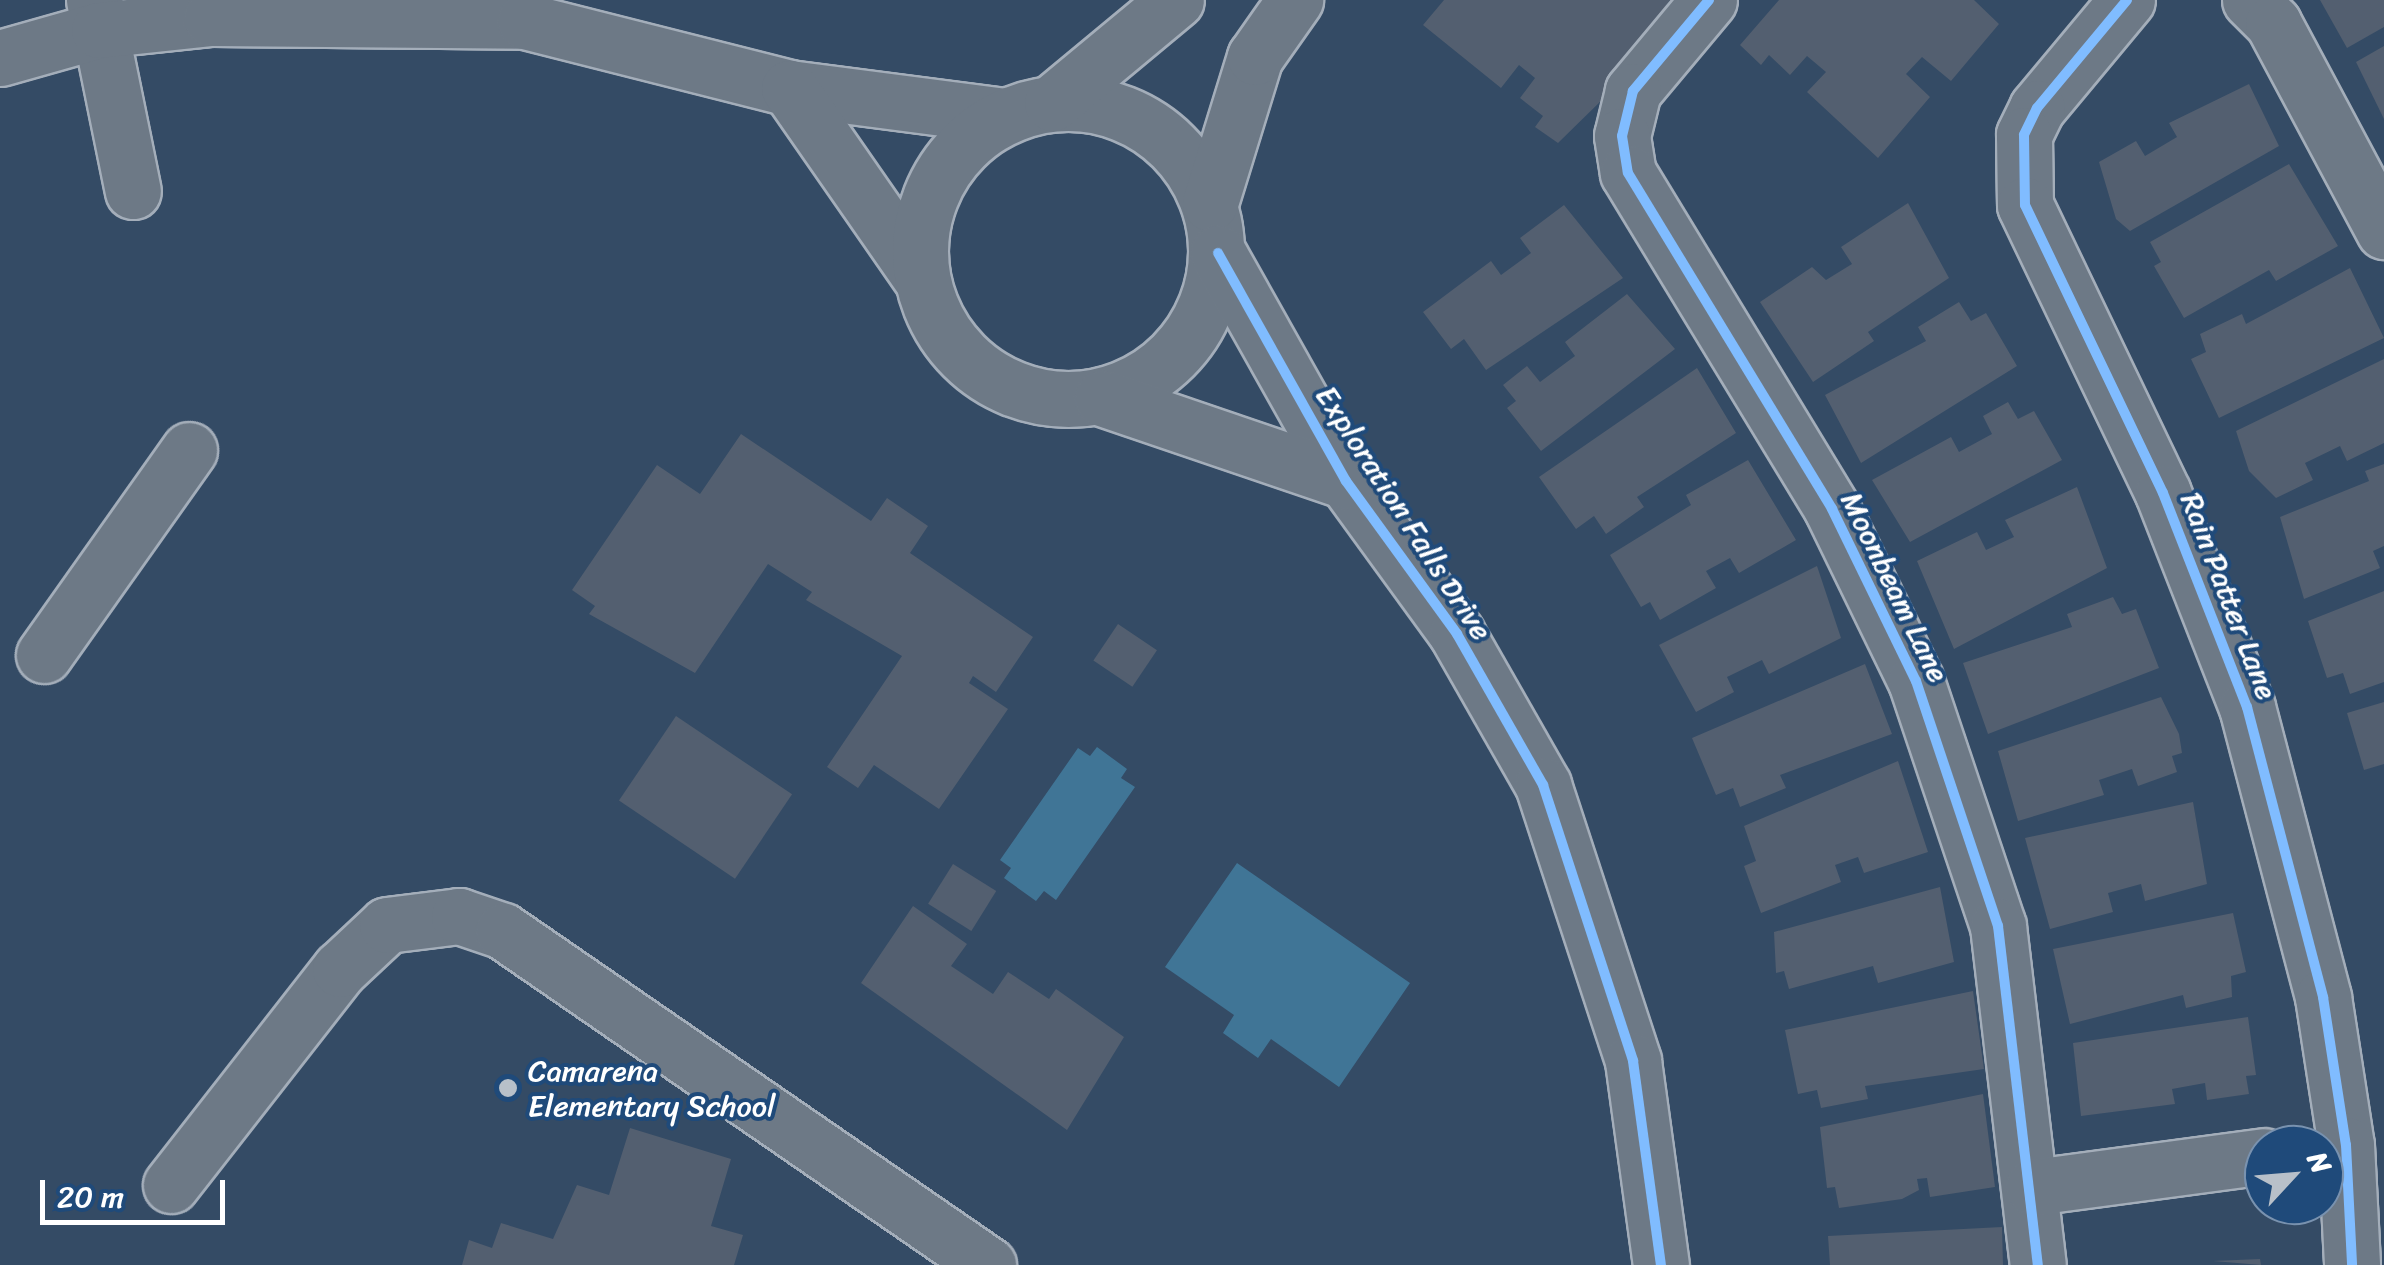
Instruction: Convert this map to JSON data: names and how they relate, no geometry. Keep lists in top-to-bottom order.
{
  "streets": {
    "street": ["Exploration Falls Drive", "Moonbeam Lane", "Rain Patter Lane"]
  },
  "places": ["Camarena Elementary School"],
  "scale_bar": "20 m",
  "north": "top right"
}
